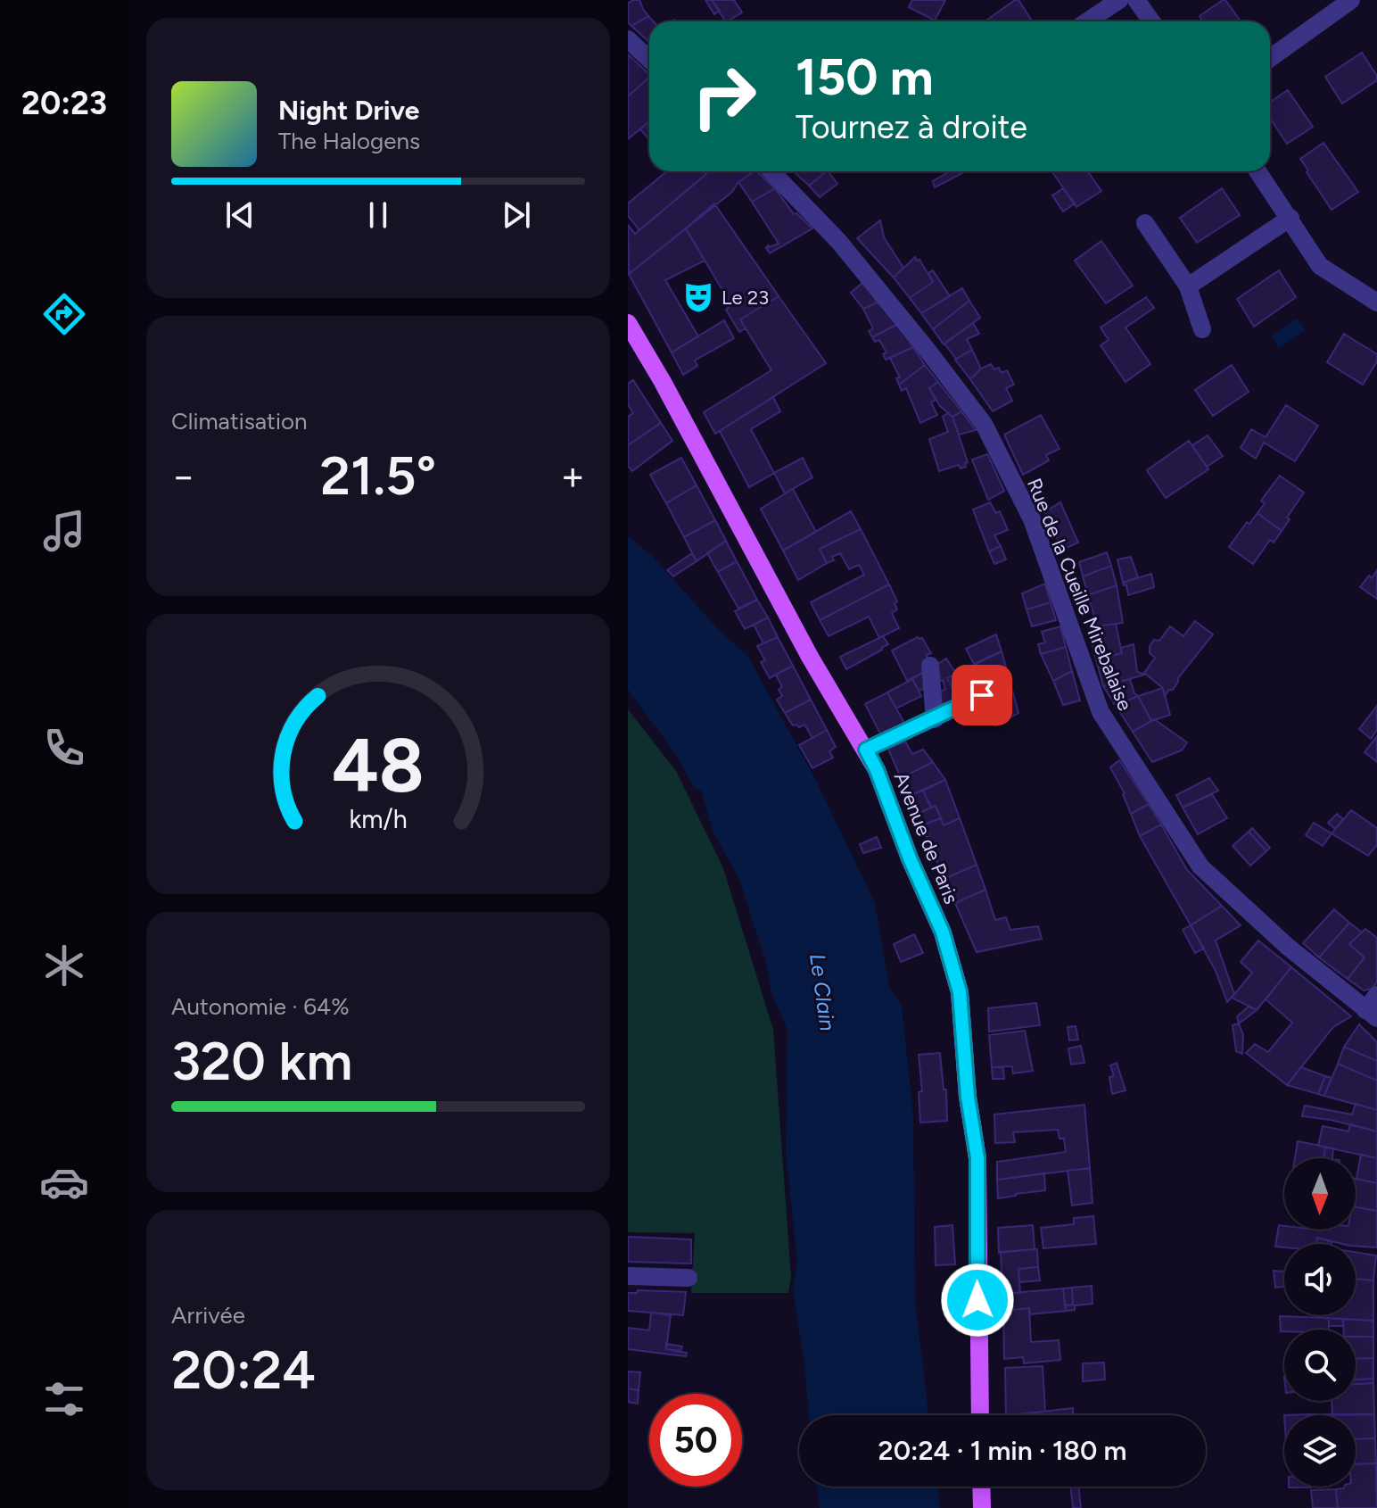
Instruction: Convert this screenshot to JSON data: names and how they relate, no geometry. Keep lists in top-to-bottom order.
{
  "streets": {
    "main road": ["Avenue de Paris"],
    "street": ["Rue de la Cueille Mirebalaise"]
  },
  "water": ["Le Clain"],
  "places": {
    "theatre": ["Le 23"]
  },
  "north": "bottom",
  "page": {
    "tabs": "20:23",
    "turn": ["150 m", "Tournez à droite"],
    "song": ["Night Drive", "The Halogens"],
    "tile": [
      "Climatisation",
      ["Autonomie · 64%", "320 km"],
      ["Arrivée", "20:24"]
    ],
    "heat": ["−", "21.5°", "+"],
    "limit": "50",
    "trip": "20:24 · 1 min · 180 m",
    "gauge": ["48", "km/h"]
  }
}
